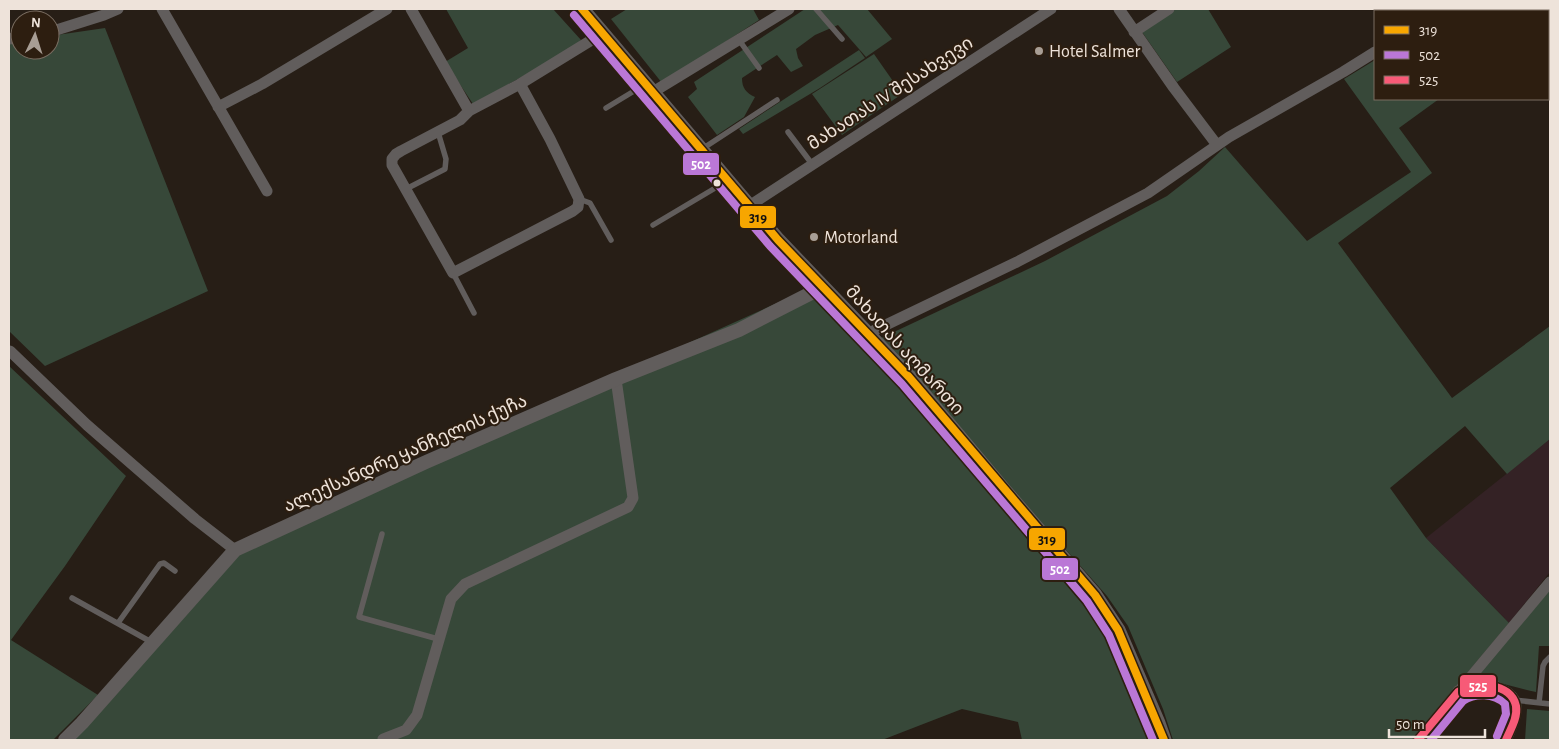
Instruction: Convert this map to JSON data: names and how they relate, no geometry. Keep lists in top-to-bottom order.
{
  "streets": {
    "main road": ["მახათას აღმართი"],
    "street": ["მახათას IV შესახვევი", "ალექსანდრე ყანჩელის ქუჩა"]
  },
  "crossings": [
    ["მახათას IV შესახვევი", "მახათას აღმართი"],
    ["მახათას აღმართი", "ალექსანდრე ყანჩელის ქუჩა"]
  ],
  "places": ["Hotel Salmer", "Motorland"],
  "lines": ["transit line 319", "transit line 502", "transit line 525"],
  "legend": ["319", "502", "525"],
  "scale_bar": "50 m",
  "north": "top"
}
